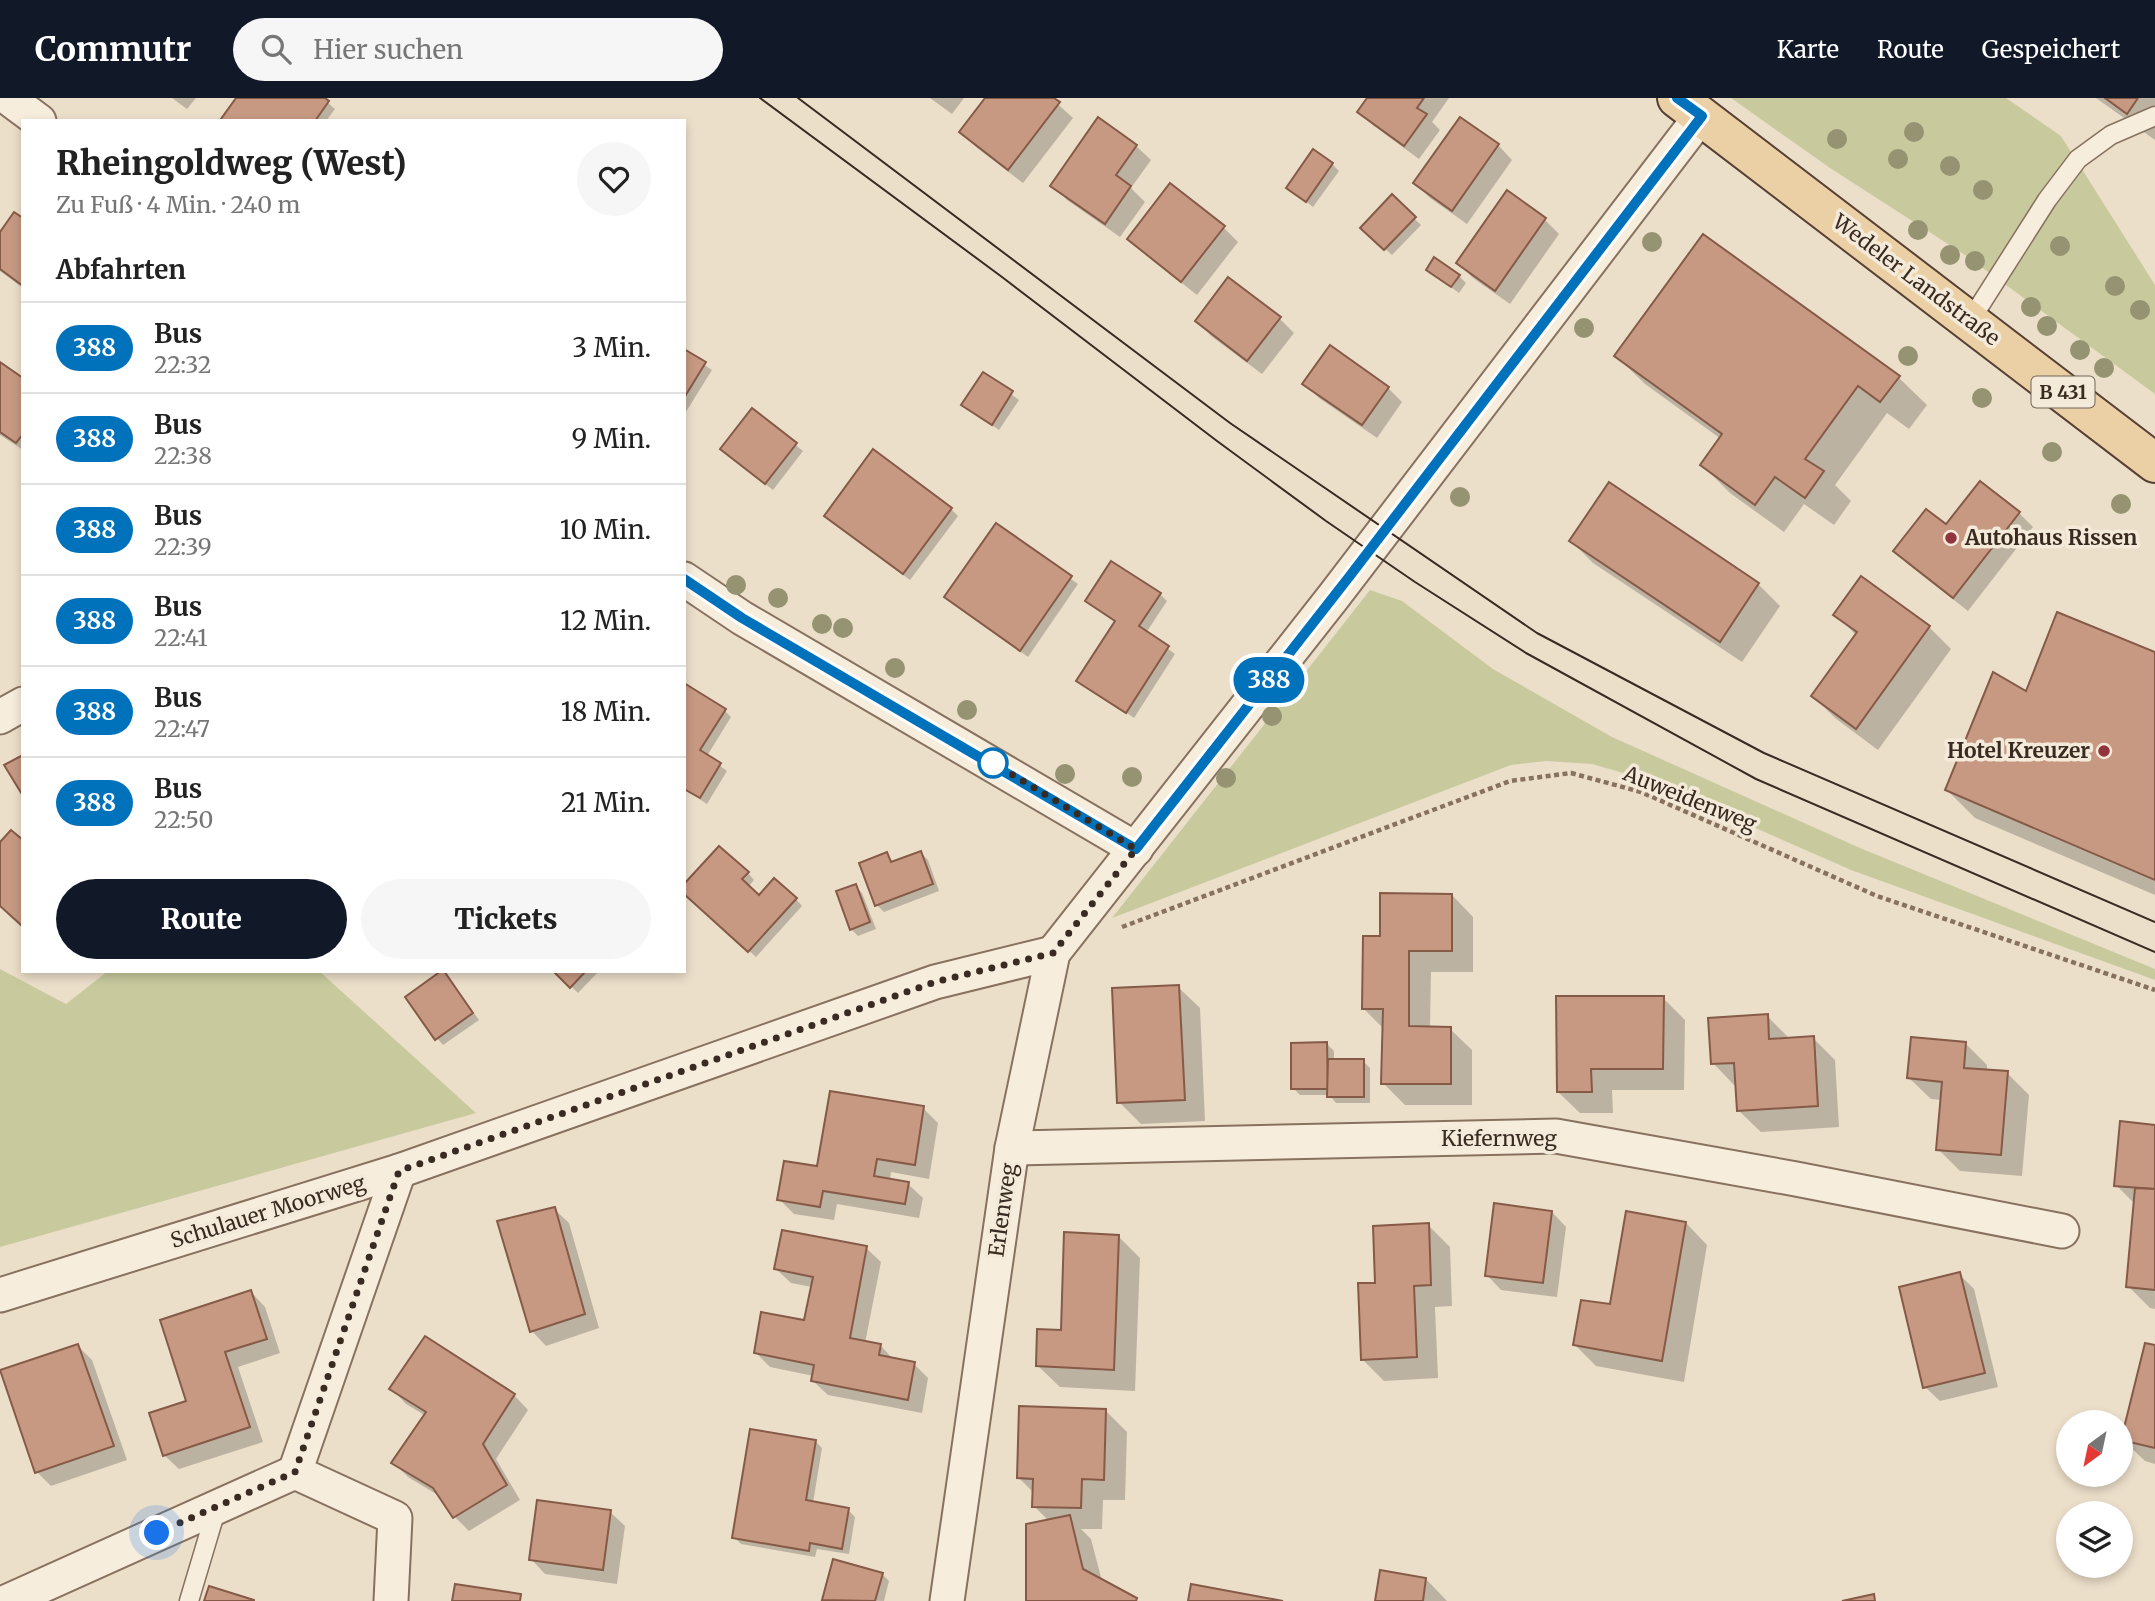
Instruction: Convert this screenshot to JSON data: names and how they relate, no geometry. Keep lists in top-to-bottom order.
{
  "streets": {
    "main road": ["Wedeler Landstraße", "B 431"],
    "street": ["Kiefernweg", "Erlenweg", "Schulauer Moorweg"],
    "path": ["Auweidenweg"]
  },
  "crossings": [
    ["Kiefernweg", "Erlenweg"],
    ["Erlenweg", "Schulauer Moorweg"]
  ],
  "places": ["Autohaus Rissen", "Hotel Kreuzer"],
  "lines": ["bus line 388"],
  "north": "bottom left",
  "page": {
    "header": "Commutr",
    "search": "Hier suchen",
    "nav": ["Karte", "Route", "Gespeichert"],
    "on_map": "388",
    "heading": [
      ["Rheingoldweg (West)", "Zu Fuß · 4 Min. · 240 m"],
      "Abfahrten"
    ],
    "list": [
      {
        "mark": "388",
        "name": "Bus",
        "note": "22:32",
        "value": "3 Min."
      },
      {
        "mark": "388",
        "name": "Bus",
        "note": "22:38",
        "value": "9 Min."
      },
      {
        "mark": "388",
        "name": "Bus",
        "note": "22:39",
        "value": "10 Min."
      },
      {
        "mark": "388",
        "name": "Bus",
        "note": "22:41",
        "value": "12 Min."
      },
      {
        "mark": "388",
        "name": "Bus",
        "note": "22:47",
        "value": "18 Min."
      },
      {
        "mark": "388",
        "name": "Bus",
        "note": "22:50",
        "value": "21 Min."
      }
    ],
    "buttons": ["Route", "Tickets"]
  }
}
